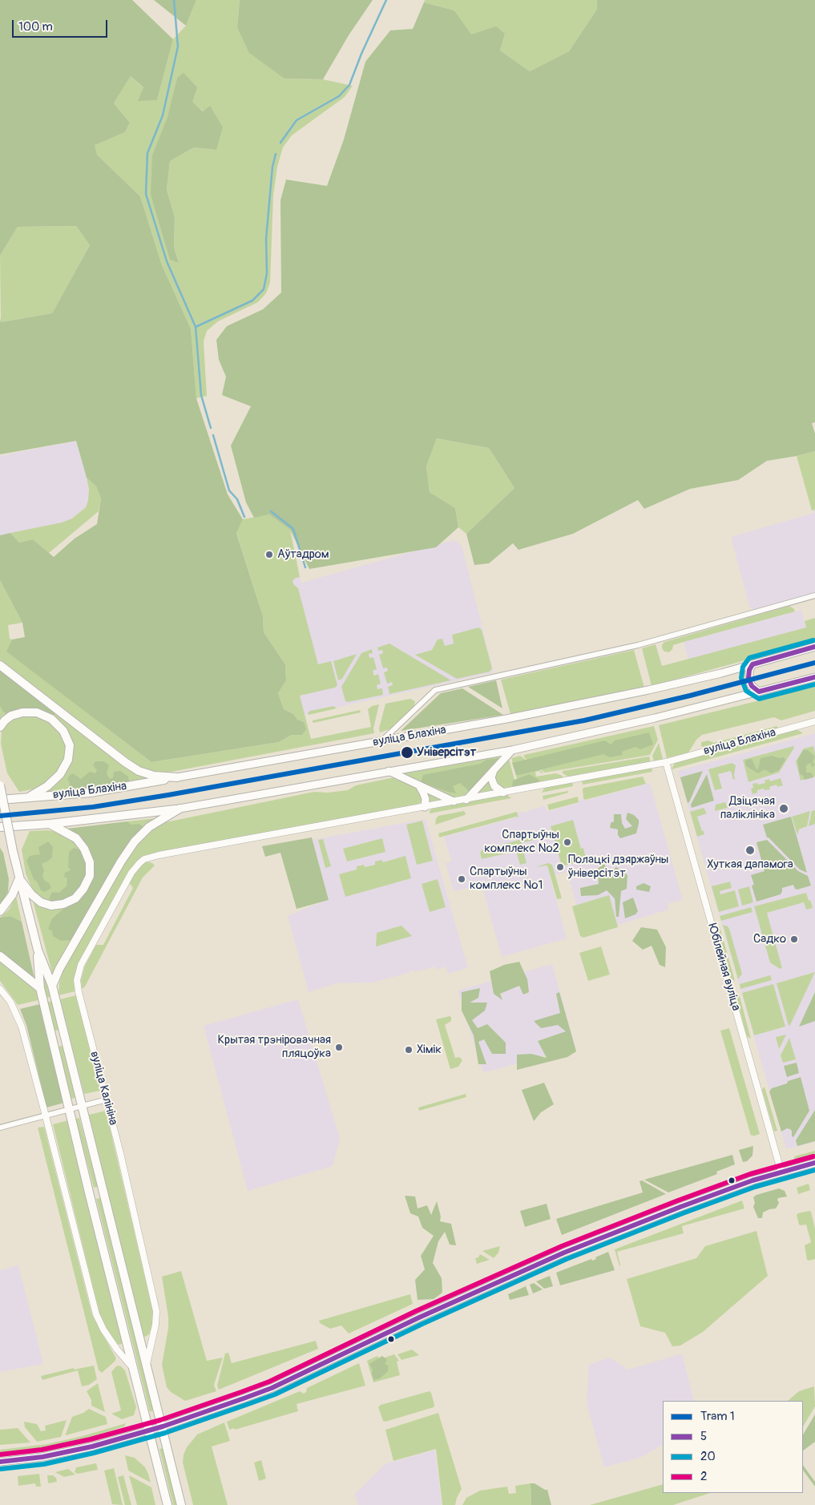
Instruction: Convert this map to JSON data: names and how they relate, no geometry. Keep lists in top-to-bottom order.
{
  "streets": {
    "main road": ["вуліца Блахіна", "вуліца Калініна"],
    "street": ["Юбілейная вуліца"]
  },
  "crossings": [
    ["вуліца Блахіна", "Юбілейная вуліца"],
    ["вуліца Блахіна", "вуліца Калініна"]
  ],
  "places": [
    "Аўтадром",
    "Універсітэт",
    "Дзіцячая паліклініка",
    "Спартыўны комплекс №2",
    "Хуткая дапамога",
    "Полацкі дзяржаўны ўніверсітэт",
    "Спартыўны комплекс №1",
    "Садко",
    "Крытая трэніровачная пляцоўка",
    "Хімік"
  ],
  "lines": [
    "transit line 20",
    "transit line 5",
    "tram line 1",
    "transit line 2"
  ],
  "legend": [
    "Tram 1",
    "5",
    "20",
    "2"
  ],
  "scale_bar": "100 m"
}
